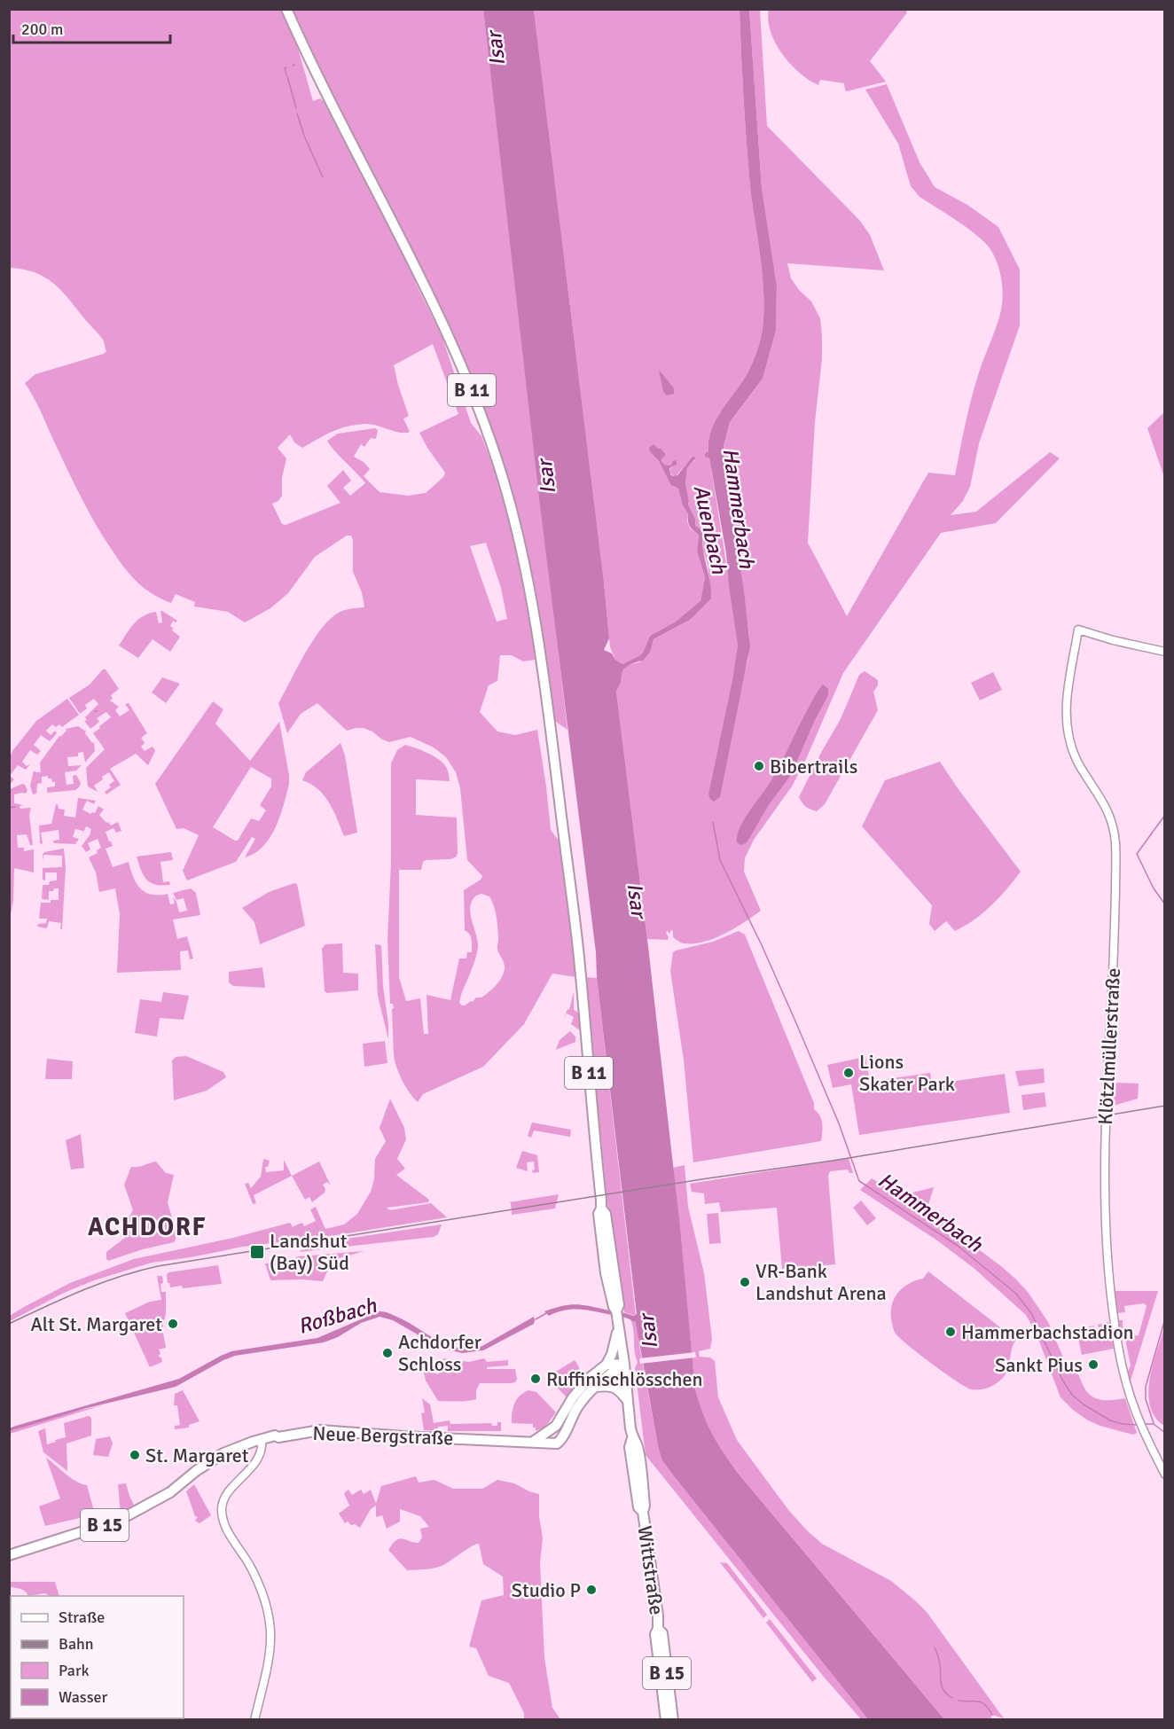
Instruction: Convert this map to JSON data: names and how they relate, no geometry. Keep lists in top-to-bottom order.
{
  "streets": {
    "main road": [
      "B 11",
      "Neue Bergstraße",
      "B 15",
      "Wittstraße"
    ],
    "street": ["Klötzlmüllerstraße"]
  },
  "crossings": [
    ["B 11", "Wittstraße"],
    ["Neue Bergstraße", "B 15"]
  ],
  "districts": ["ACHDORF"],
  "water": [
    "Isar",
    "Hammerbach",
    "Auenbach",
    "Roßbach"
  ],
  "places": {
    "other": [
      "Bibertrails",
      "Lions Skater Park",
      "VR-Bank Landshut Arena",
      "Alt St. Margaret",
      "Hammerbachstadion",
      "Achdorfer Schloss",
      "Sankt Pius",
      "Ruffinischlösschen",
      "St. Margaret",
      "Studio P"
    ],
    "transit": ["Landshut (Bay) Süd"]
  },
  "legend": [
    "Straße",
    "Bahn",
    "Park",
    "Wasser"
  ],
  "scale_bar": "200 m"
}
